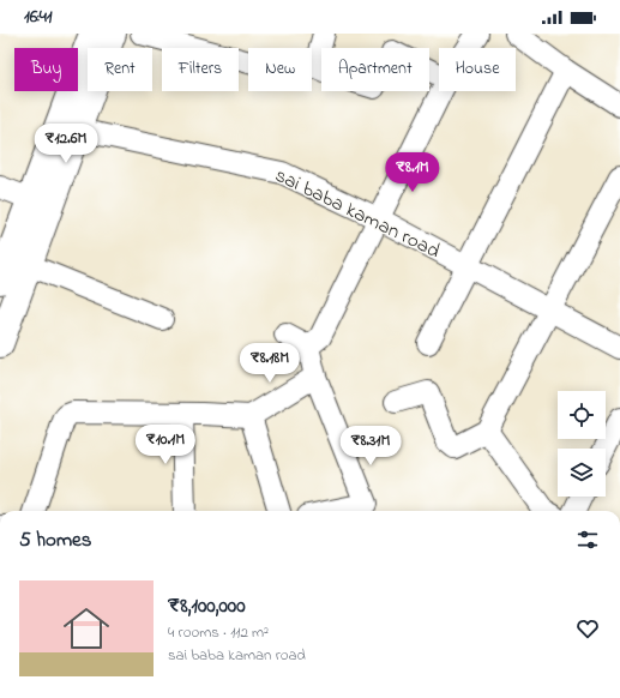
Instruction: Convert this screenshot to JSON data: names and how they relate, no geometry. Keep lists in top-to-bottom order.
{
  "streets": {
    "street": ["sai baba kaman road"]
  },
  "page": {
    "status": "16:41",
    "chip": [
      "Buy",
      "Rent",
      "Filters",
      "New",
      "Apartment",
      "House"
    ],
    "price": [
      "₹12.6M",
      "₹8.1M",
      "₹8.18M",
      "₹10.1M",
      "₹8.31M"
    ],
    "heading": "5 homes",
    "list": [
      {
        "name": "₹8,100,000",
        "note": "4 rooms · 112 m² · sai baba kaman road"
      }
    ]
  }
}
